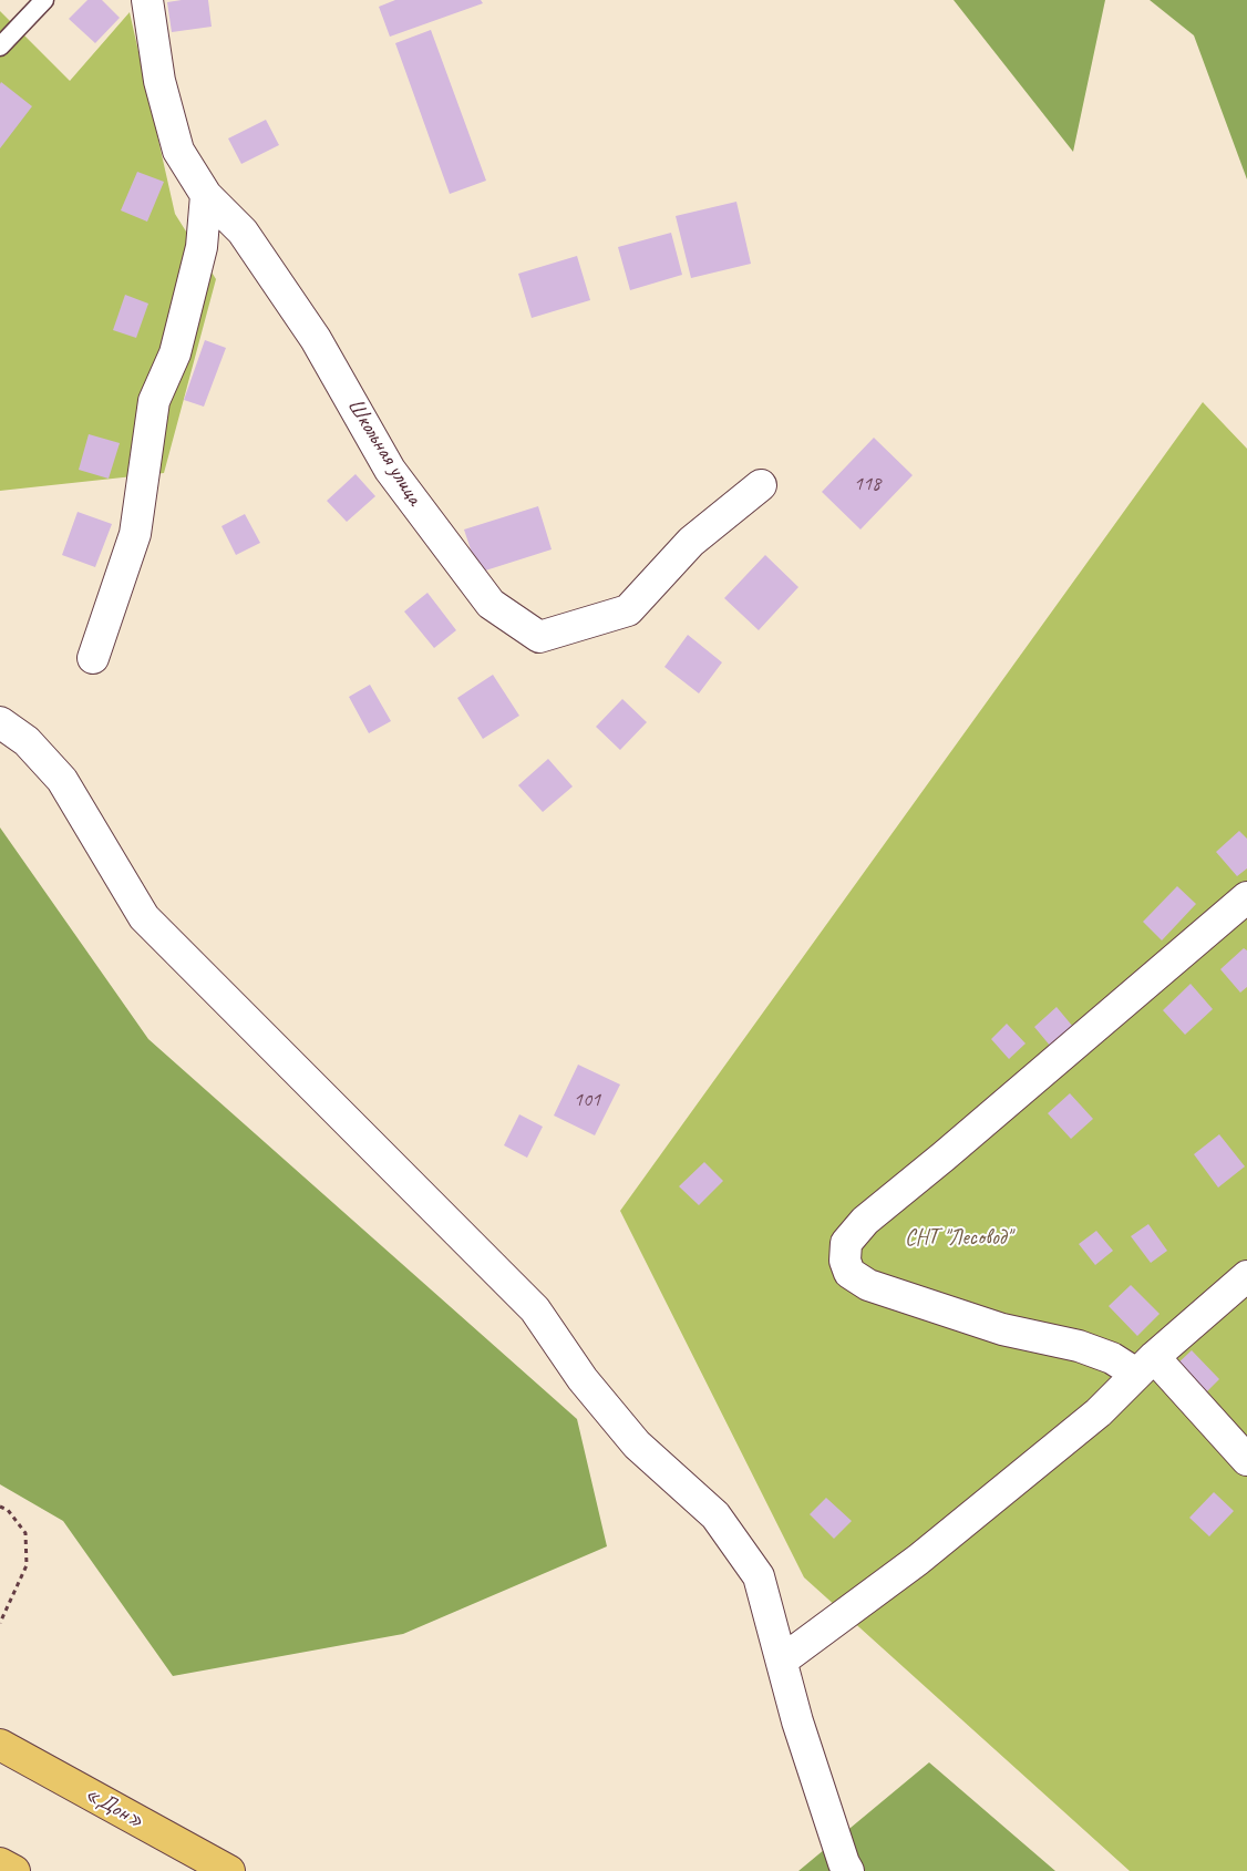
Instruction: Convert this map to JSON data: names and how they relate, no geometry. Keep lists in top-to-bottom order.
{
  "streets": {
    "highway": ["«Дон»"],
    "street": ["Школьная улица"]
  },
  "parks": ["СНТ \"Лесовод\""],
  "house_numbers": ["118", "101"]
}
